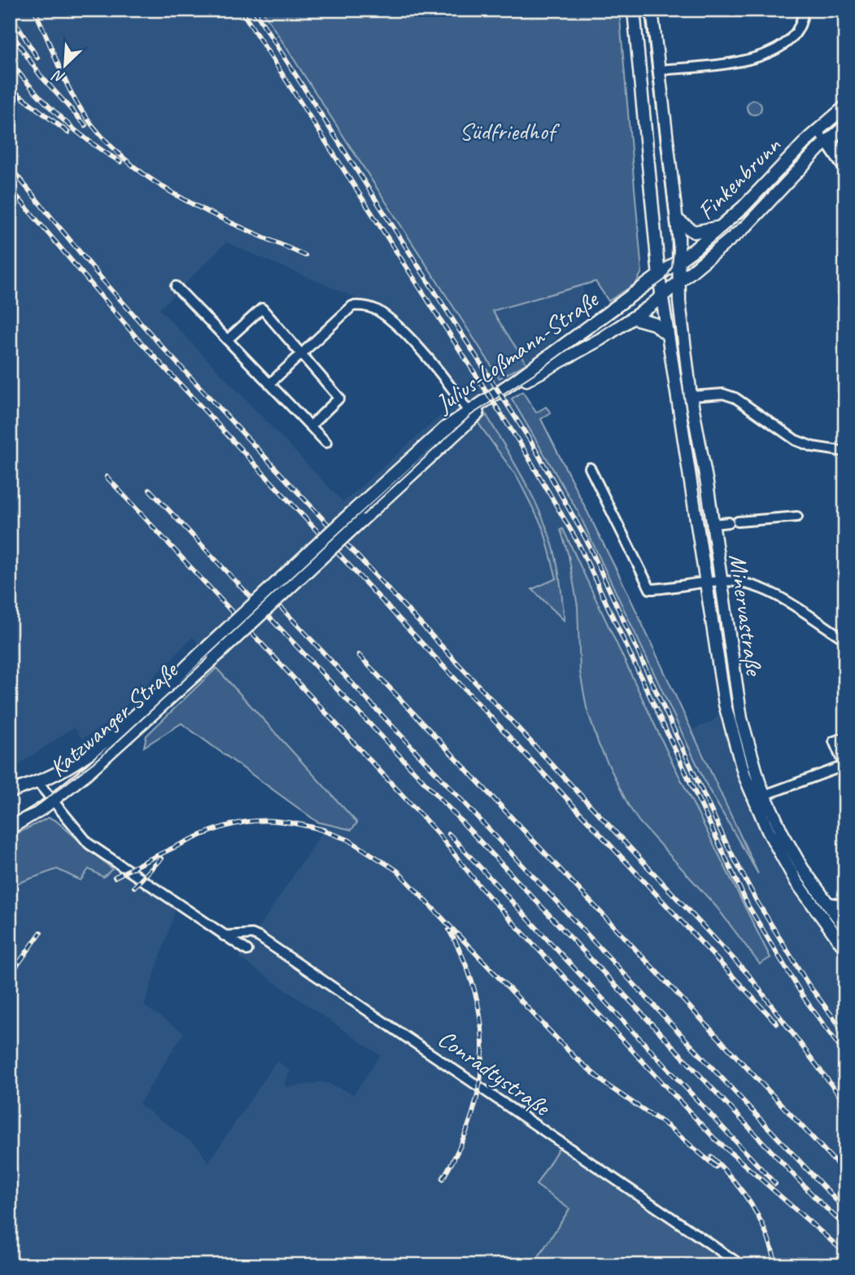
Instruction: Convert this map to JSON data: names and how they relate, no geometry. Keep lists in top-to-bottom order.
{
  "streets": {
    "main road": [
      "Finkenbrunn",
      "Julius-Loßmann-Straße",
      "Minervastraße",
      "Katzwanger Straße"
    ],
    "street": ["Conradtystraße"]
  },
  "crossings": [
    ["Finkenbrunn", "Julius-Loßmann-Straße"],
    ["Finkenbrunn", "Minervastraße"],
    ["Julius-Loßmann-Straße", "Minervastraße"],
    ["Julius-Loßmann-Straße", "Katzwanger Straße"]
  ],
  "parks": ["Südfriedhof"],
  "north": "bottom left"
}
